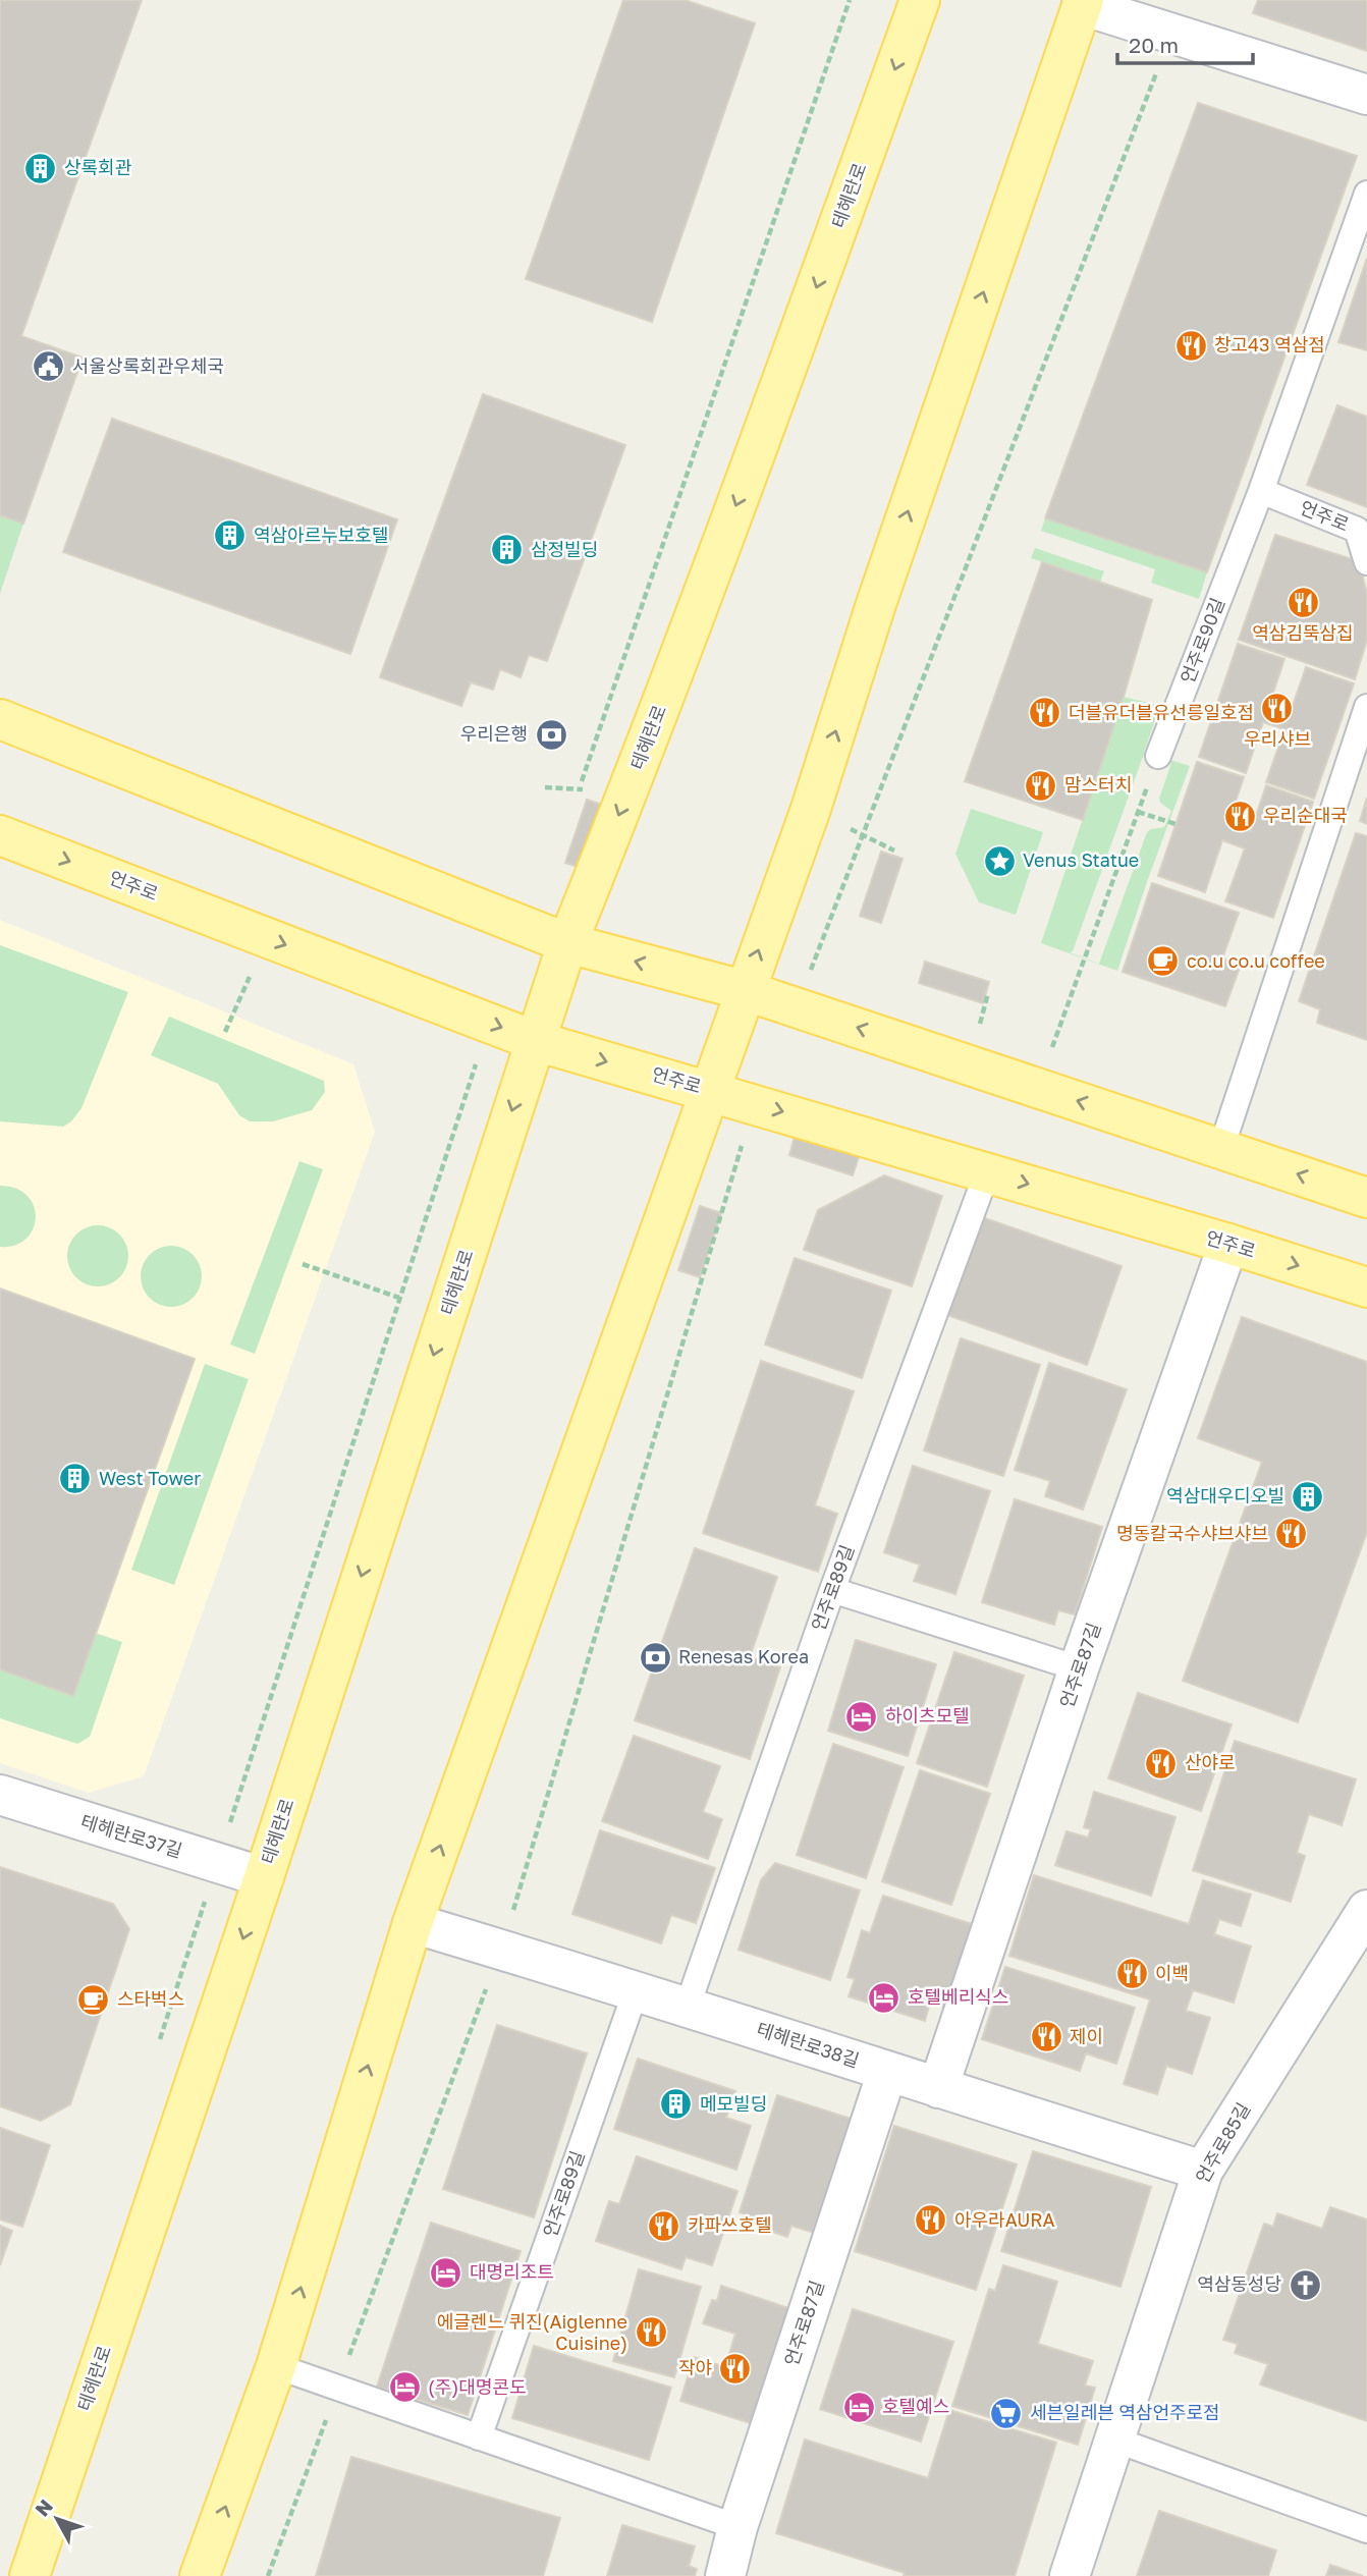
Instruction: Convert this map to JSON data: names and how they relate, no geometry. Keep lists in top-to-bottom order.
{
  "streets": {
    "main road": ["테헤란로", "언주로"],
    "street": [
      "언주로87길",
      "테헤란로37길",
      "테헤란로38길",
      "언주로85길"
    ],
    "lane": ["언주로90길", "언주로89길"]
  },
  "crossings": [
    ["테헤란로", "언주로"],
    ["테헤란로", "테헤란로37길"],
    ["언주로", "언주로90길"],
    ["언주로", "언주로89길"],
    ["언주로", "언주로87길"],
    ["언주로89길", "테헤란로38길"],
    ["언주로87길", "테헤란로38길"],
    ["테헤란로38길", "언주로85길"]
  ],
  "one_way": ["언주로"],
  "places": {
    "building": [
      "상록회관",
      "역삼아르누보호텔",
      "삼정빌딩",
      "West Tower",
      "역삼대우디오빌",
      "메모빌딩"
    ],
    "restaurant": [
      "창고43 역삼점",
      "역삼김뚝삼집",
      "우리샤브",
      "더블유더블유선릉일호점",
      "맘스터치",
      "우리순대국",
      "명동칼국수샤브샤브",
      "산야로",
      "이백",
      "제이",
      "아우라AURA",
      "카파쓰호텔",
      "에글렌느 퀴진(Aiglenne Cuisine)",
      "작야"
    ],
    "public building": ["서울상록회관우체국"],
    "bank": ["우리은행", "Renesas Korea"],
    "place": ["Venus Statue"],
    "cafe": ["co.u co.u coffee", "스타벅스"],
    "hotel": [
      "하이츠모텔",
      "호텔베리식스",
      "대명리조트",
      "(주)대명콘도",
      "호텔예스"
    ],
    "church": ["역삼동성당"],
    "supermarket": ["세븐일레븐 역삼언주로점"]
  },
  "scale_bar": "20 m",
  "north": "top left"
}
